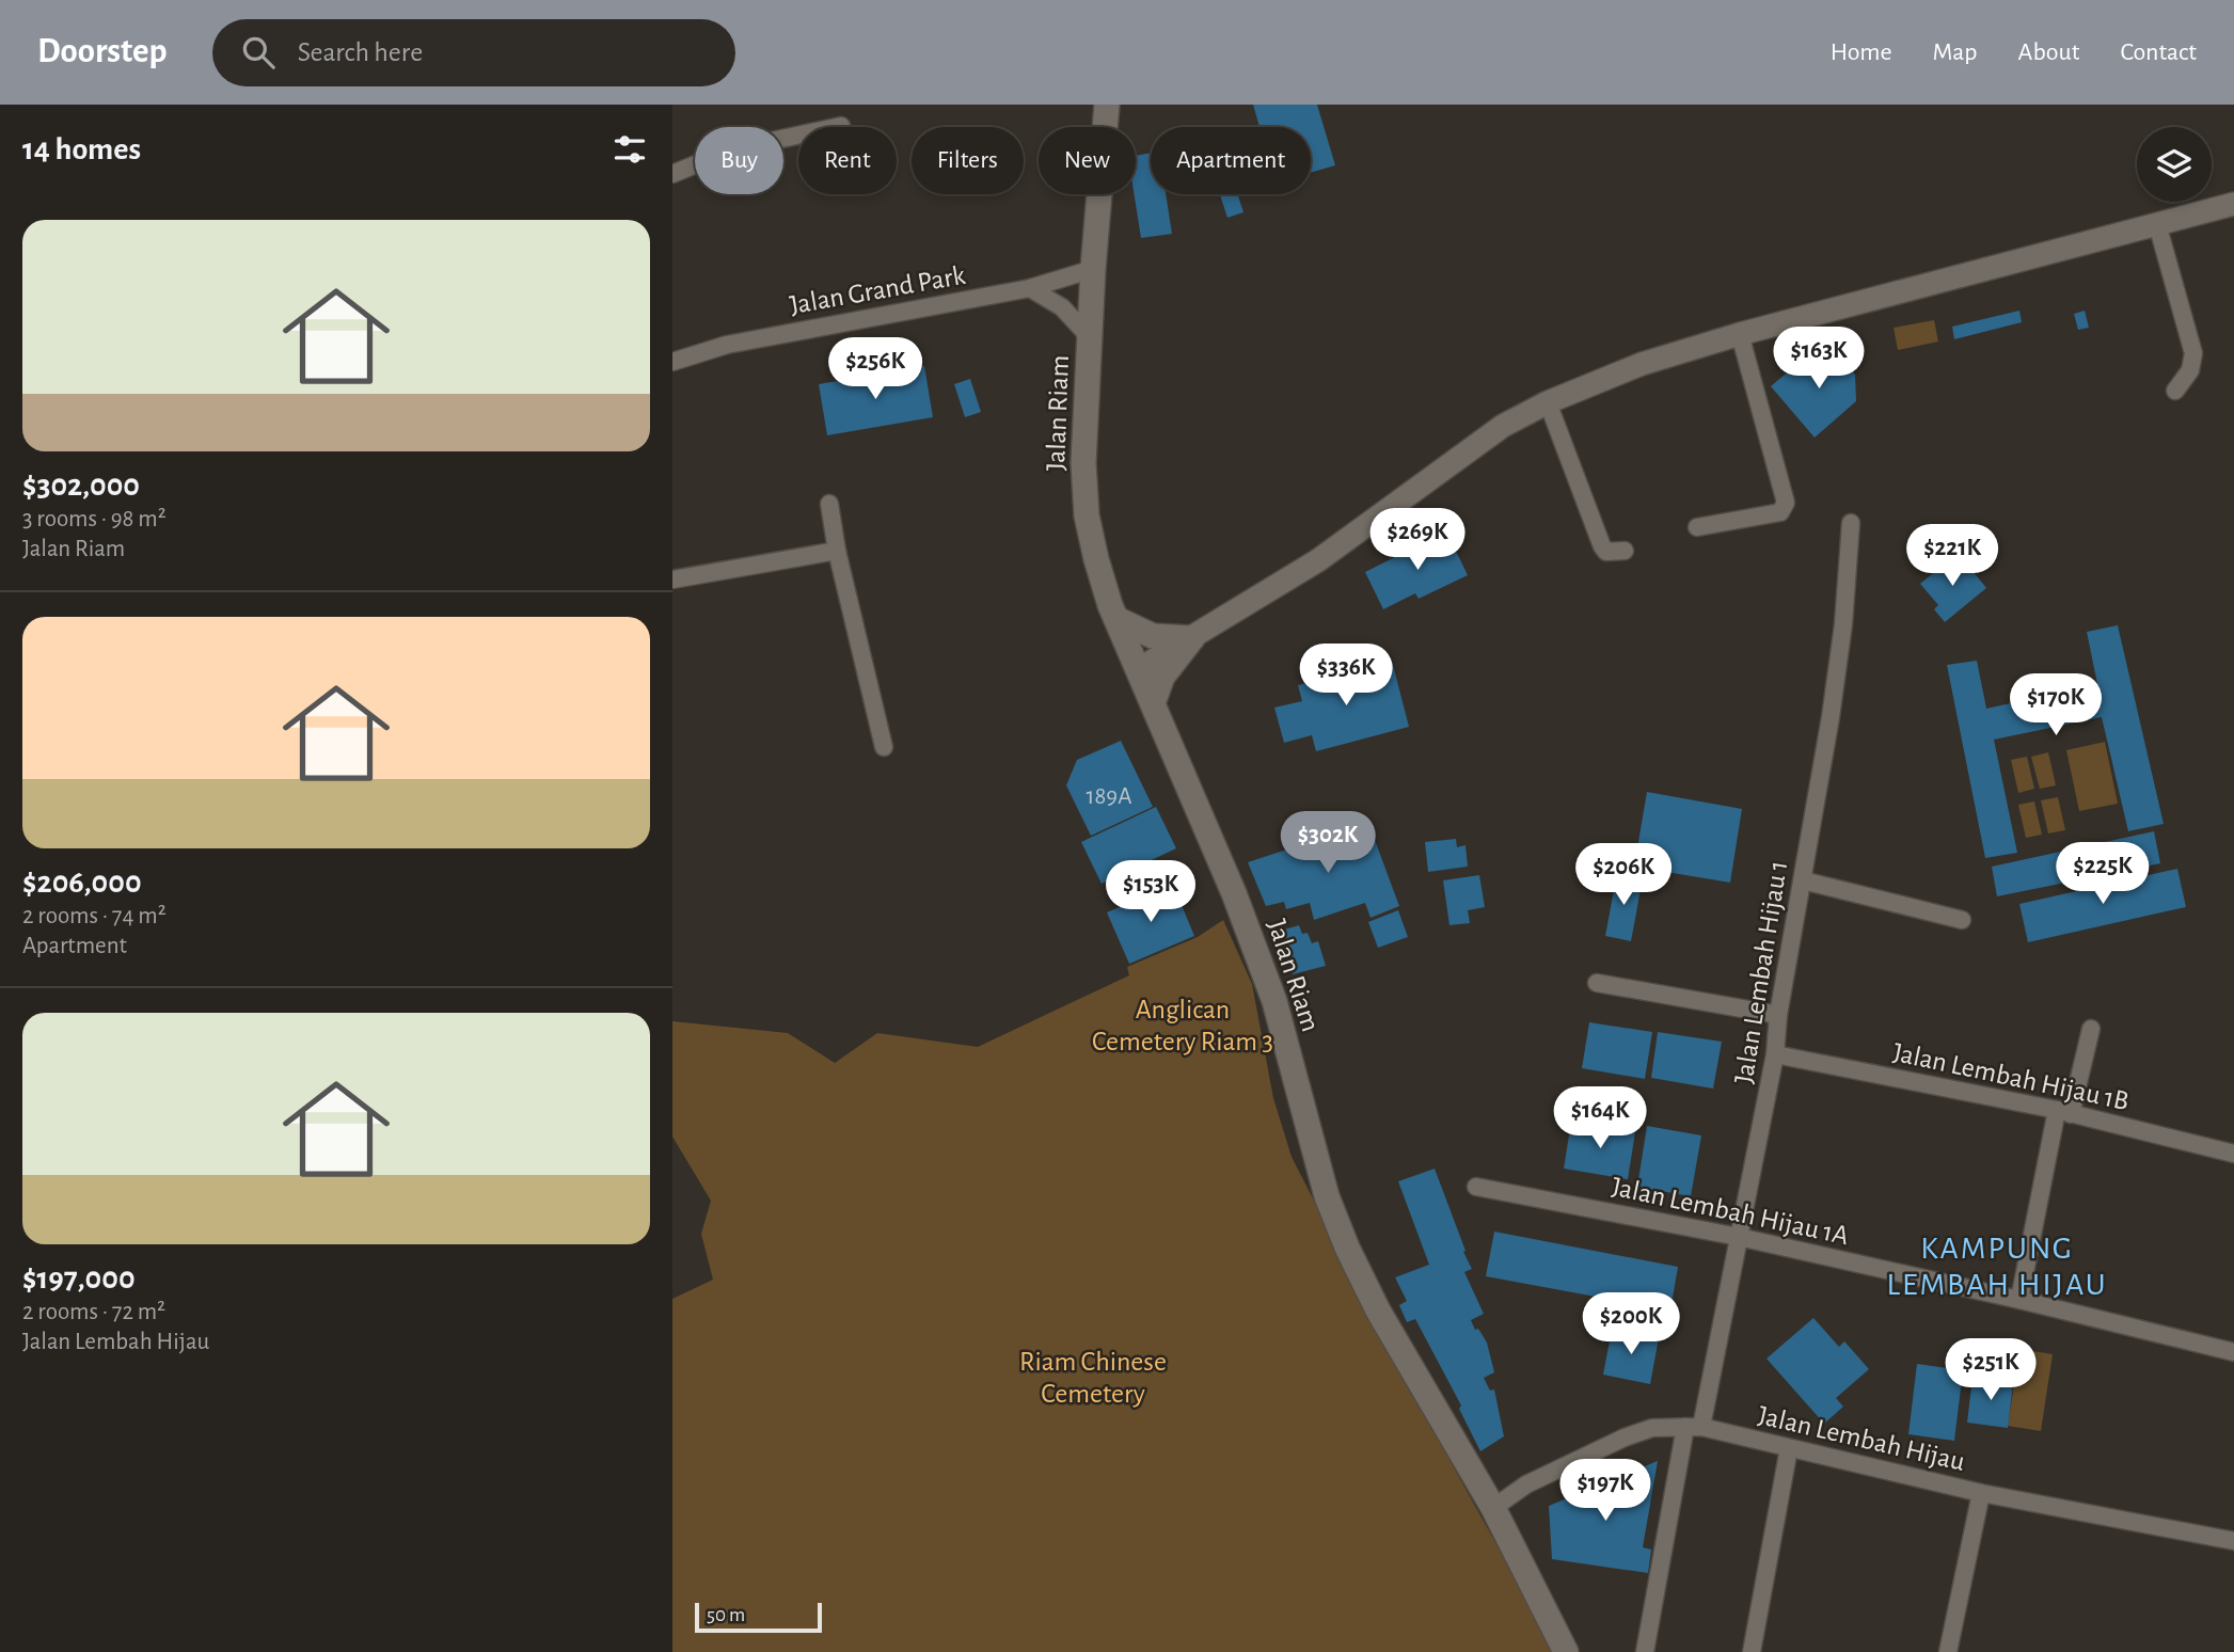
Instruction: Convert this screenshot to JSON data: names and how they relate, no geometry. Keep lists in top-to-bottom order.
{
  "streets": {
    "main road": ["Jalan Riam"],
    "street": [
      "Jalan Grand Park",
      "Jalan Lembah Hijau 1",
      "Jalan Lembah Hijau 1B",
      "Jalan Lembah Hijau 1A",
      "Jalan Lembah Hijau"
    ]
  },
  "crossings": [
    ["Jalan Grand Park", "Jalan Riam"],
    ["Jalan Riam", "Jalan Lembah Hijau"],
    ["Jalan Lembah Hijau 1", "Jalan Lembah Hijau 1B"],
    ["Jalan Lembah Hijau 1", "Jalan Lembah Hijau 1A"],
    ["Jalan Lembah Hijau 1", "Jalan Lembah Hijau"]
  ],
  "districts": ["KAMPUNG LEMBAH HIJAU"],
  "parks": ["Anglican Cemetery Riam 3", "Riam Chinese Cemetery"],
  "house_numbers": ["189A"],
  "scale_bar": "50 m",
  "page": {
    "header": "Doorstep",
    "search": "Search here",
    "nav": [
      "Home",
      "Map",
      "About",
      "Contact"
    ],
    "heading": "14 homes",
    "chip": [
      "Buy",
      "Rent",
      "Filters",
      "New",
      "Apartment"
    ],
    "list": [
      {
        "name": "$302,000",
        "note": "3 rooms · 98 m² · Jalan Riam"
      },
      {
        "name": "$206,000",
        "note": "2 rooms · 74 m² · Apartment"
      },
      {
        "name": "$197,000",
        "note": "2 rooms · 72 m² · Jalan Lembah Hijau"
      }
    ],
    "price": [
      "$163K",
      "$256K",
      "$269K",
      "$221K",
      "$336K",
      "$170K",
      "$302K",
      "$225K",
      "$206K",
      "$153K",
      "$164K",
      "$200K",
      "$251K",
      "$197K"
    ],
    "scale": "50 m"
  }
}
